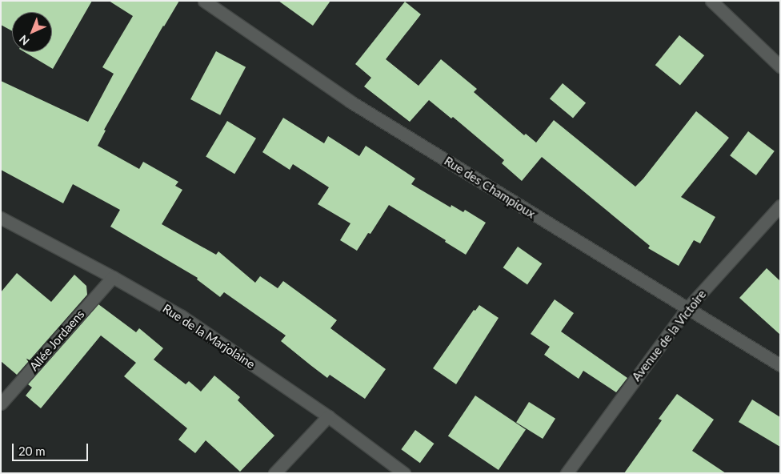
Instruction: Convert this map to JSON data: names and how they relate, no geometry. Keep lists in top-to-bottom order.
{
  "streets": {
    "street": [
      "Rue des Champioux",
      "Avenue de la Victoire",
      "Rue de la Marjolaine",
      "Allée Jordaens"
    ]
  },
  "crossings": [
    ["Rue des Champioux", "Avenue de la Victoire"],
    ["Rue de la Marjolaine", "Allée Jordaens"]
  ],
  "scale_bar": "20 m",
  "north": "bottom left"
}
